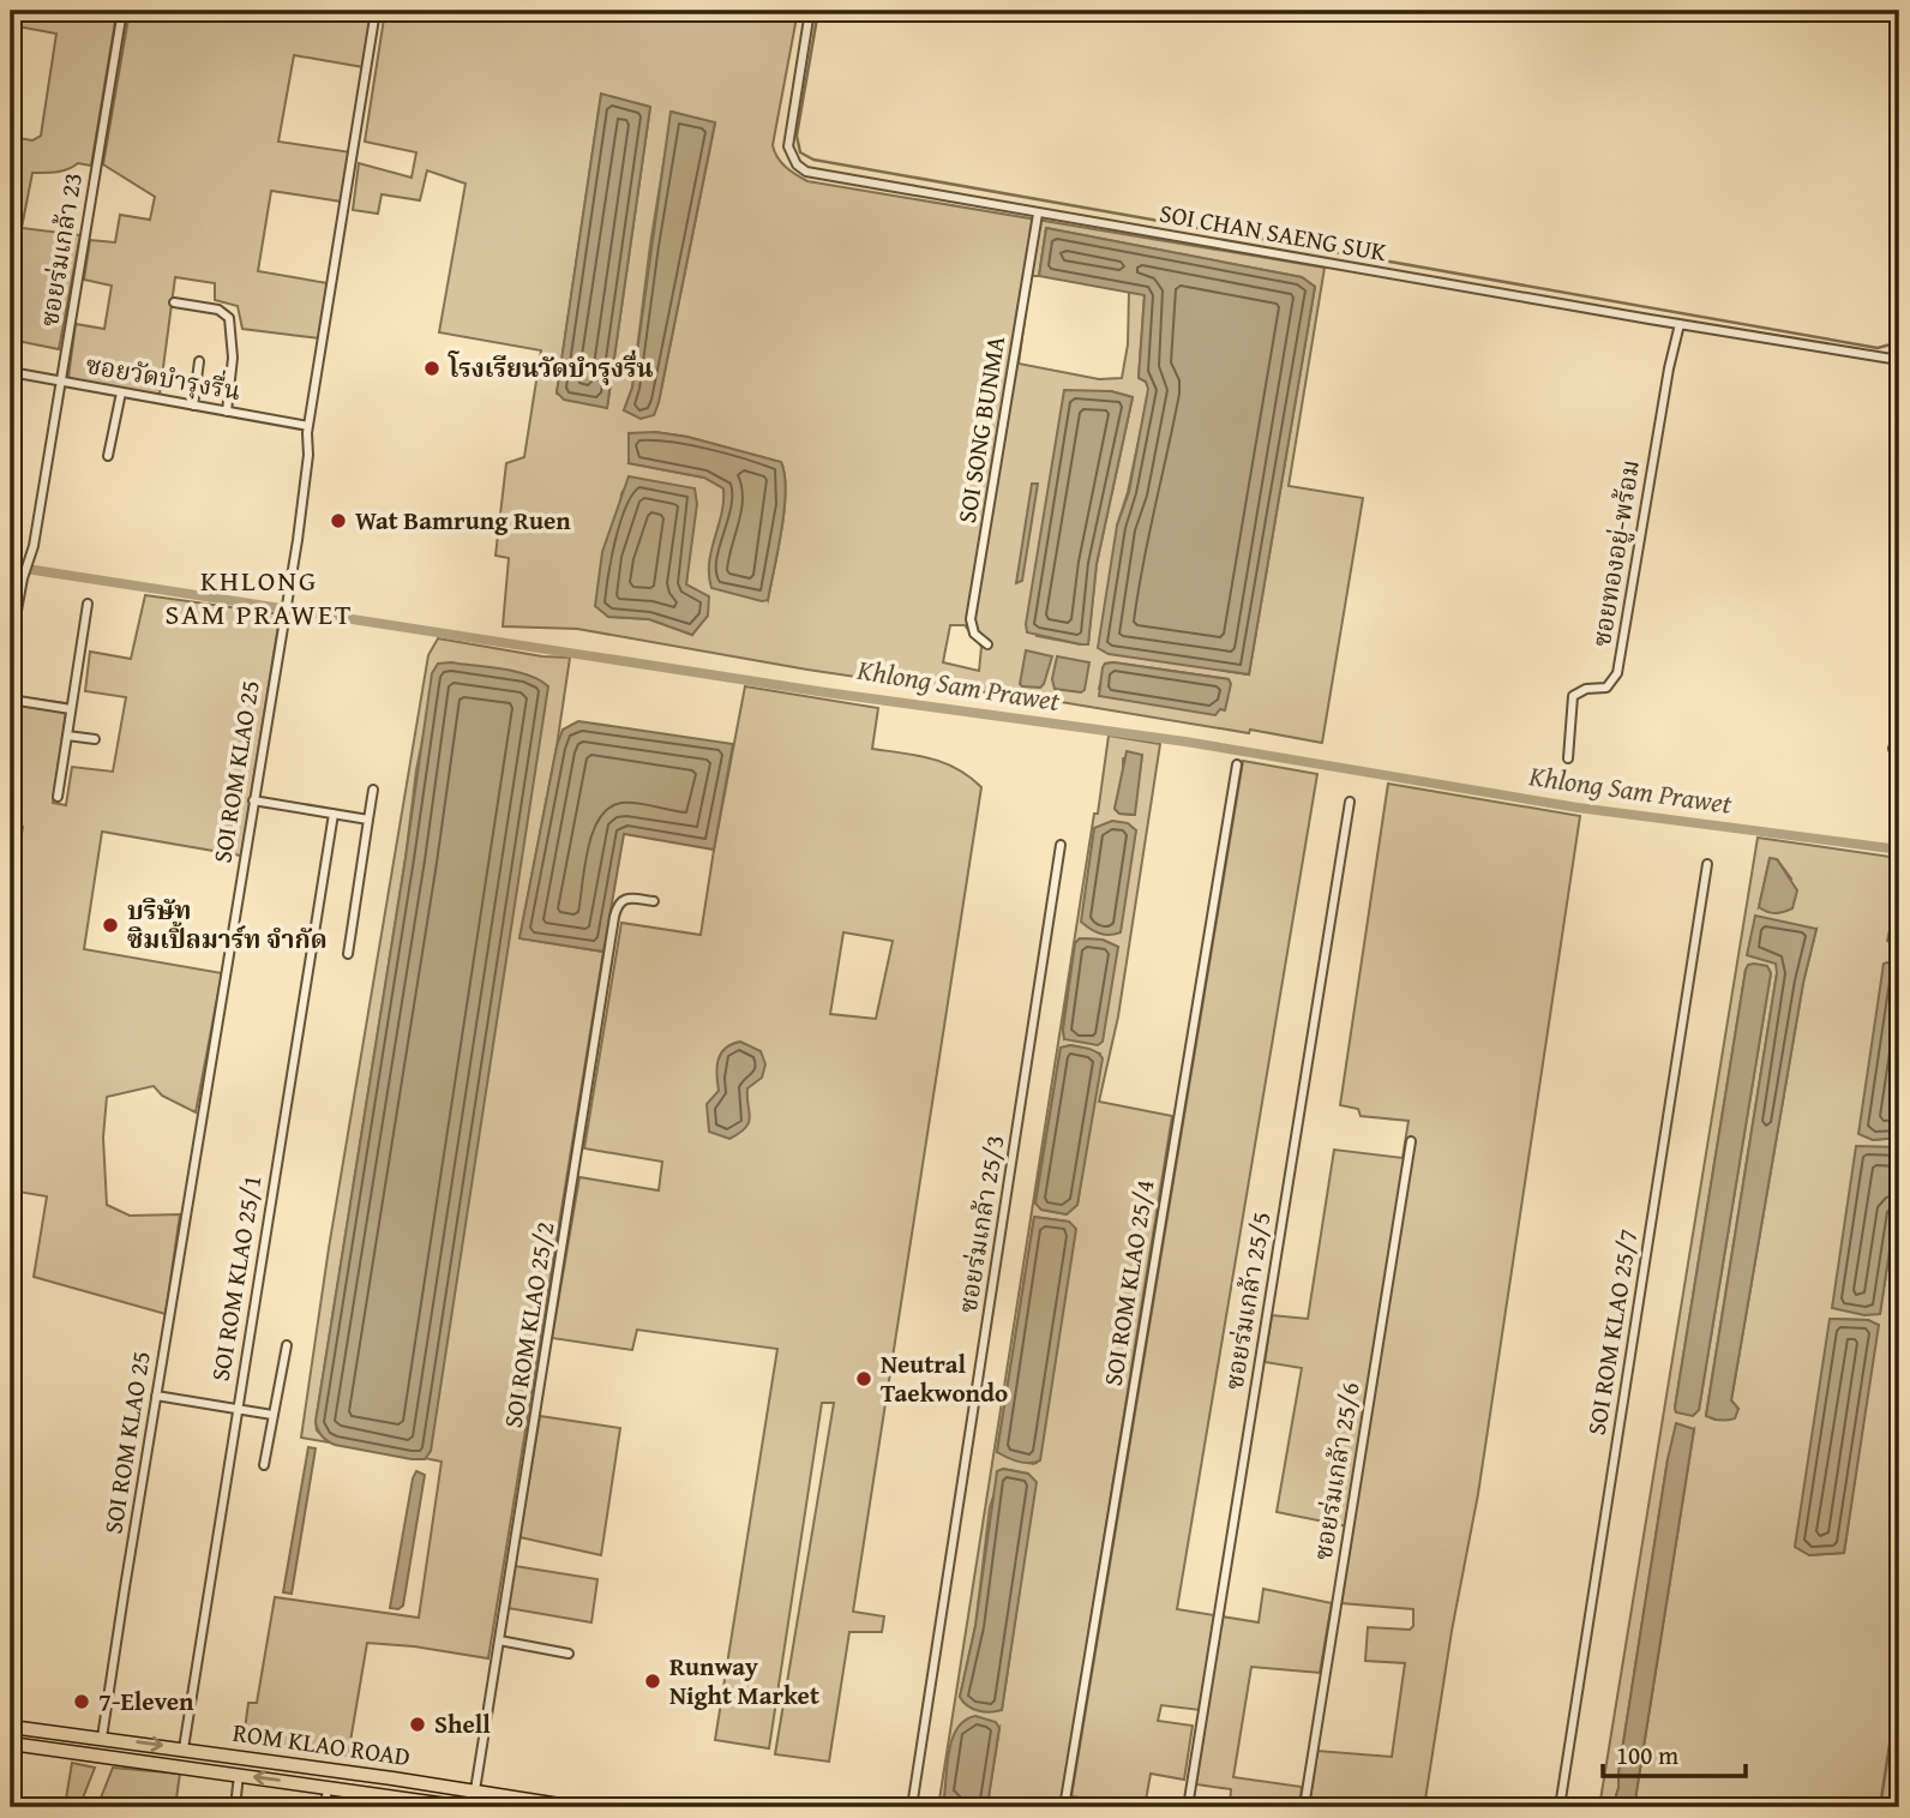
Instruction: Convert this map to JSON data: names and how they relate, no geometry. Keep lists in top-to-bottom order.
{
  "streets": {
    "main road": ["ROM KLAO ROAD"],
    "street": [
      "SOI CHAN SAENG SUK",
      "ซอยร่มเกล้า 23",
      "ซอยวัดบำรุงรื่น",
      "SOI SONG BUNMA",
      "ซอยทองอยู่-พร้อม",
      "SOI ROM KLAO 25",
      "ซอยร่มเกล้า 25/3",
      "SOI ROM KLAO 25/1",
      "SOI ROM KLAO 25/4",
      "ซอยร่มเกล้า 25/5",
      "SOI ROM KLAO 25/2",
      "SOI ROM KLAO 25/7",
      "ซอยร่มเกล้า 25/6"
    ]
  },
  "crossings": [
    ["SOI CHAN SAENG SUK", "SOI SONG BUNMA"],
    ["SOI CHAN SAENG SUK", "ซอยทองอยู่-พร้อม"],
    ["ซอยร่มเกล้า 23", "ซอยวัดบำรุงรื่น"],
    ["ซอยวัดบำรุงรื่น", "SOI ROM KLAO 25"],
    ["SOI ROM KLAO 25", "ROM KLAO ROAD"],
    ["SOI ROM KLAO 25/1", "ROM KLAO ROAD"],
    ["SOI ROM KLAO 25/2", "ROM KLAO ROAD"]
  ],
  "districts": ["KHLONG SAM PRAWET"],
  "water": ["Khlong Sam Prawet"],
  "places": [
    "โรงเรียนวัดบำรุงรื่น",
    "Wat Bamrung Ruen",
    "บริษัท ซิมเปิ้ลมาร์ท จำกัด",
    "Neutral Taekwondo",
    "Runway Night Market",
    "7-Eleven",
    "Shell"
  ],
  "scale_bar": "100 m"
}
